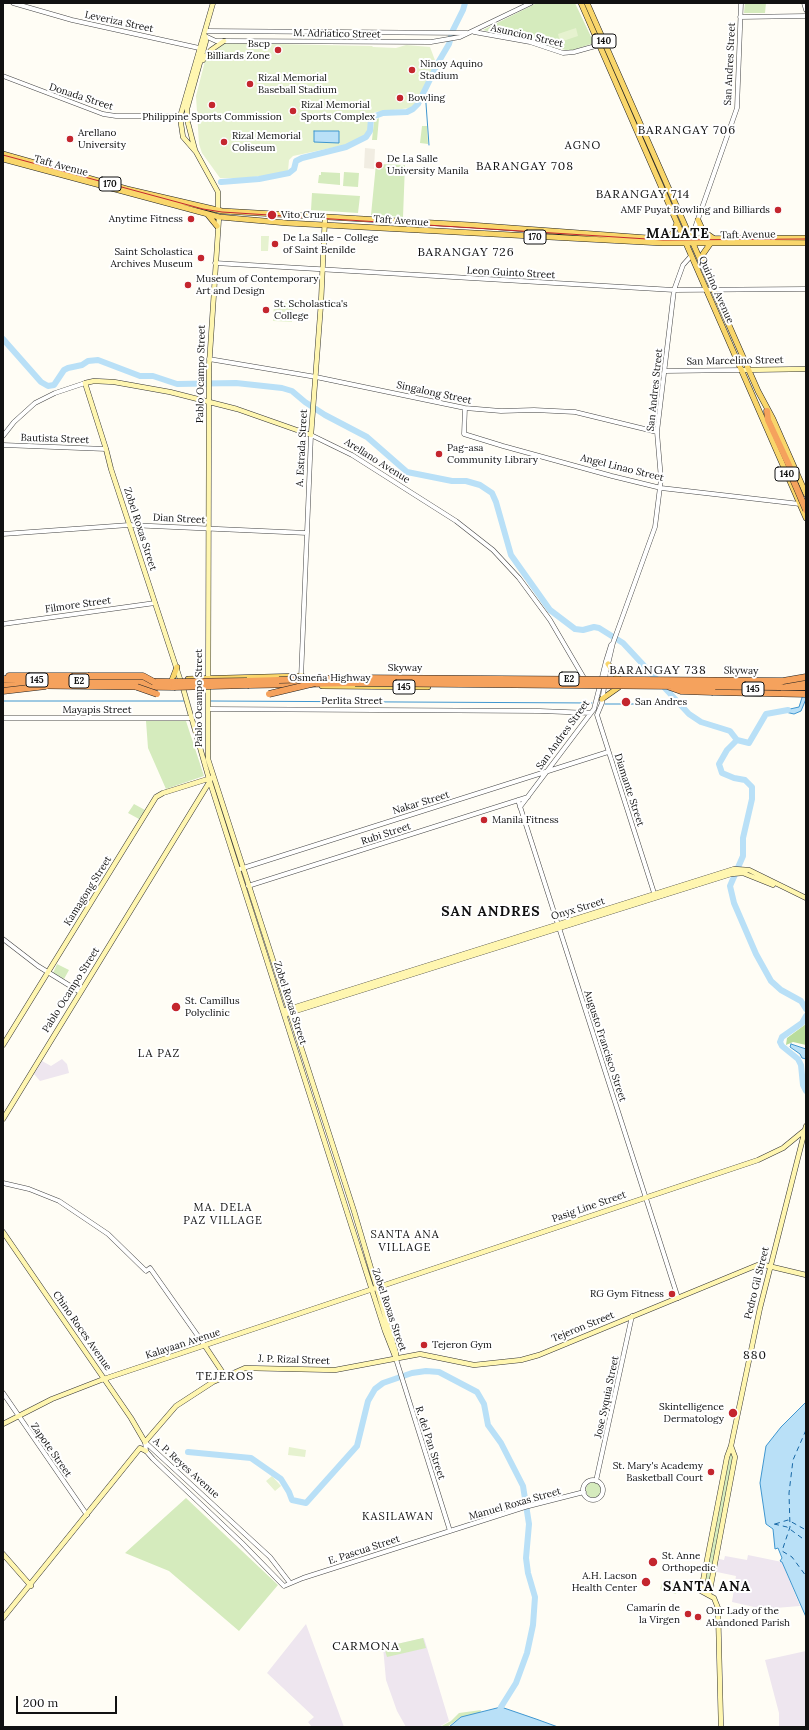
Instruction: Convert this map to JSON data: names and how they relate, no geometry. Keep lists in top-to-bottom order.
{
  "streets": {
    "highway": ["Skyway", "E2"],
    "main road": [
      "140",
      "Taft Avenue",
      "170",
      "Quirino Avenue",
      "San Marcelino Street",
      "Pablo Ocampo Street",
      "A. Estrada Street",
      "Arellano Avenue",
      "Zobel Roxas Street",
      "Osmeña Highway",
      "145",
      "Kamagong Street",
      "Onyx Street",
      "Pasig Line Street",
      "Pedro Gil Street",
      "Tejeron Street",
      "Chino Roces Avenue",
      "Kalayaan Avenue",
      "J. P. Rizal Street"
    ],
    "street": [
      "Leveriza Street",
      "M. Adriatico Street",
      "Asuncion Street",
      "San Andres Street",
      "Donada Street",
      "Leon Guinto Street",
      "Singalong Street",
      "Bautista Street",
      "Angel Linao Street",
      "Dian Street",
      "Filmore Street",
      "Perlita Street",
      "Mayapis Street",
      "Diamante Street",
      "Nakar Street",
      "Rubi Street",
      "Augusto Francisco Street",
      "Jose Syquia Street",
      "R. del Pan Street",
      "Zapote Street",
      "A. P. Reyes Avenue",
      "Manuel Roxas Street",
      "E. Pascua Street"
    ]
  },
  "crossings": [
    ["M. Adriatico Street", "Asuncion Street"],
    ["Asuncion Street", "Quirino Avenue"],
    ["San Andres Street", "Taft Avenue"],
    ["San Andres Street", "Leon Guinto Street"],
    ["San Andres Street", "Quirino Avenue"],
    ["San Andres Street", "San Marcelino Street"],
    ["San Andres Street", "Singalong Street"],
    ["San Andres Street", "Angel Linao Street"],
    ["San Andres Street", "Osmeña Highway"],
    ["San Andres Street", "Perlita Street"],
    ["San Andres Street", "Diamante Street"],
    ["San Andres Street", "Nakar Street"],
    ["San Andres Street", "Rubi Street"],
    ["San Andres Street", "Augusto Francisco Street"],
    ["Taft Avenue", "Quirino Avenue"],
    ["Taft Avenue", "Pablo Ocampo Street"],
    ["Taft Avenue", "A. Estrada Street"],
    ["Leon Guinto Street", "Quirino Avenue"],
    ["Leon Guinto Street", "Pablo Ocampo Street"],
    ["Leon Guinto Street", "A. Estrada Street"],
    ["Quirino Avenue", "San Marcelino Street"],
    ["Quirino Avenue", "Angel Linao Street"],
    ["Pablo Ocampo Street", "Singalong Street"],
    ["Pablo Ocampo Street", "Arellano Avenue"],
    ["Pablo Ocampo Street", "Dian Street"],
    ["Pablo Ocampo Street", "Zobel Roxas Street"],
    ["Pablo Ocampo Street", "Osmeña Highway"],
    ["Pablo Ocampo Street", "Perlita Street"],
    ["Pablo Ocampo Street", "Kamagong Street"],
    ["Singalong Street", "A. Estrada Street"],
    ["Singalong Street", "Angel Linao Street"],
    ["Bautista Street", "Zobel Roxas Street"],
    ["A. Estrada Street", "Arellano Avenue"],
    ["A. Estrada Street", "Dian Street"],
    ["A. Estrada Street", "Osmeña Highway"],
    ["Arellano Avenue", "Zobel Roxas Street"],
    ["Arellano Avenue", "Osmeña Highway"],
    ["Dian Street", "Zobel Roxas Street"],
    ["Zobel Roxas Street", "Filmore Street"],
    ["Zobel Roxas Street", "Osmeña Highway"],
    ["Zobel Roxas Street", "Mayapis Street"],
    ["Zobel Roxas Street", "Nakar Street"],
    ["Zobel Roxas Street", "Rubi Street"],
    ["Zobel Roxas Street", "Kamagong Street"],
    ["Zobel Roxas Street", "Onyx Street"],
    ["Zobel Roxas Street", "Pasig Line Street"],
    ["Zobel Roxas Street", "Tejeron Street"],
    ["Zobel Roxas Street", "Kalayaan Avenue"],
    ["Zobel Roxas Street", "J. P. Rizal Street"],
    ["Zobel Roxas Street", "R. del Pan Street"],
    ["Skyway", "Osmeña Highway"],
    ["Skyway", "145"],
    ["Osmeña Highway", "Diamante Street"],
    ["Diamante Street", "Nakar Street"],
    ["Diamante Street", "Onyx Street"],
    ["Rubi Street", "Augusto Francisco Street"],
    ["Onyx Street", "Augusto Francisco Street"],
    ["Augusto Francisco Street", "Pasig Line Street"],
    ["Augusto Francisco Street", "Tejeron Street"],
    ["Pasig Line Street", "Pedro Gil Street"],
    ["Pasig Line Street", "Kalayaan Avenue"],
    ["Pedro Gil Street", "Tejeron Street"],
    ["Tejeron Street", "J. P. Rizal Street"],
    ["Tejeron Street", "Jose Syquia Street"],
    ["Tejeron Street", "R. del Pan Street"],
    ["Chino Roces Avenue", "Kalayaan Avenue"],
    ["Chino Roces Avenue", "J. P. Rizal Street"],
    ["Chino Roces Avenue", "A. P. Reyes Avenue"],
    ["Kalayaan Avenue", "Zapote Street"],
    ["J. P. Rizal Street", "R. del Pan Street"],
    ["J. P. Rizal Street", "A. P. Reyes Avenue"],
    ["Jose Syquia Street", "Manuel Roxas Street"],
    ["R. del Pan Street", "Manuel Roxas Street"],
    ["R. del Pan Street", "E. Pascua Street"],
    ["A. P. Reyes Avenue", "E. Pascua Street"],
    ["Manuel Roxas Street", "E. Pascua Street"]
  ],
  "districts": [
    "BARANGAY 706",
    "AGNO",
    "BARANGAY 708",
    "BARANGAY 714",
    "MALATE",
    "BARANGAY 726",
    "BARANGAY 738",
    "SAN ANDRES",
    "LA PAZ",
    "MA. DELA PAZ VILLAGE",
    "SANTA ANA VILLAGE",
    "880",
    "TEJEROS",
    "KASILAWAN",
    "SANTA ANA",
    "CARMONA"
  ],
  "places": [
    "Bscp Billiards Zone",
    "Ninoy Aquino Stadium",
    "Rizal Memorial Baseball Stadium",
    "Bowling",
    "Philippine Sports Commission",
    "Rizal Memorial Sports Complex",
    "Arellano University",
    "Rizal Memorial Coliseum",
    "De La Salle University Manila",
    "AMF Puyat Bowling and Billiards",
    "Vito Cruz",
    "Anytime Fitness",
    "De La Salle - College of Saint Benilde",
    "Saint Scholastica Archives Museum",
    "Museum of Contemporary Art and Design",
    "St. Scholastica's College",
    "Pag-asa Community Library",
    "San Andres",
    "Manila Fitness",
    "St. Camillus Polyclinic",
    "RG Gym Fitness",
    "Tejeron Gym",
    "Skintelligence Dermatology",
    "St. Mary's Academy Basketball Court",
    "St. Anne Orthopedic",
    "A.H. Lacson Health Center",
    "Camarín de la Virgen",
    "Our Lady of the Abandoned Parish"
  ],
  "scale_bar": "200 m"
}
